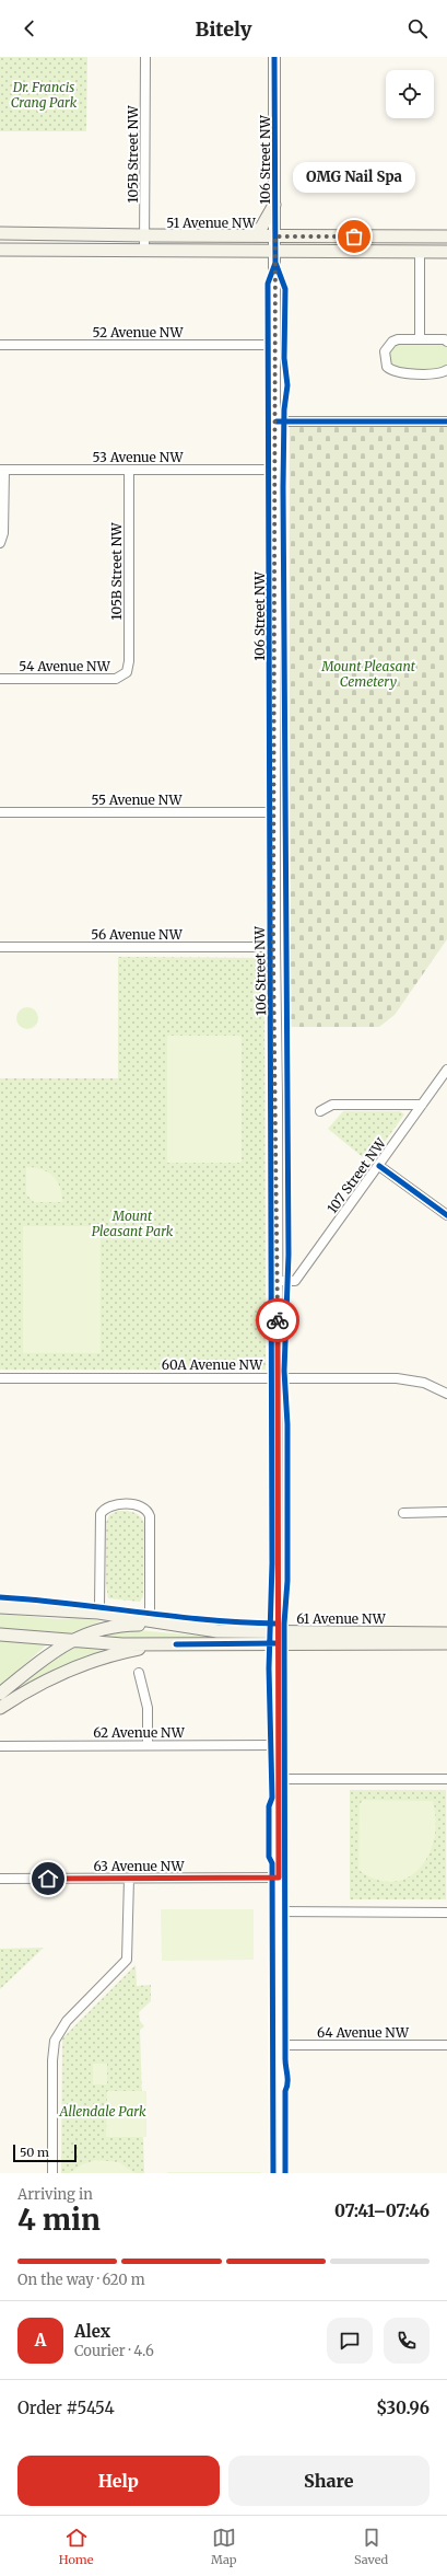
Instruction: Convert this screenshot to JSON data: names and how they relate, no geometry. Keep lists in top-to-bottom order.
{
  "streets": {
    "main road": ["51 Avenue NW", "61 Avenue NW"],
    "street": [
      "105B Street NW",
      "106 Street NW",
      "52 Avenue NW",
      "53 Avenue NW",
      "54 Avenue NW",
      "55 Avenue NW",
      "56 Avenue NW",
      "107 Street NW",
      "60A Avenue NW",
      "62 Avenue NW",
      "63 Avenue NW",
      "64 Avenue NW"
    ]
  },
  "crossings": [
    ["105B Street NW", "51 Avenue NW"],
    ["105B Street NW", "53 Avenue NW"],
    ["105B Street NW", "54 Avenue NW"],
    ["106 Street NW", "51 Avenue NW"],
    ["106 Street NW", "52 Avenue NW"],
    ["106 Street NW", "53 Avenue NW"],
    ["106 Street NW", "55 Avenue NW"],
    ["106 Street NW", "56 Avenue NW"],
    ["106 Street NW", "107 Street NW"],
    ["106 Street NW", "60A Avenue NW"],
    ["106 Street NW", "61 Avenue NW"],
    ["106 Street NW", "62 Avenue NW"],
    ["106 Street NW", "63 Avenue NW"],
    ["106 Street NW", "64 Avenue NW"]
  ],
  "parks": [
    "Dr. Francis Crang Park",
    "Mount Pleasant Cemetery",
    "Mount Pleasant Park",
    "Allendale Park"
  ],
  "places": ["OMG Nail Spa"],
  "scale_bar": "50 m",
  "page": {
    "header": "Bitely",
    "bubble": "OMG Nail Spa",
    "scale": "50 m",
    "heading": ["4 min", "Arriving in", "07:41–07:46"],
    "panel": [
      "Alex",
      "Courier · 4.6",
      "Order #5454",
      "$30.96"
    ],
    "bar": "On the way · 620 m",
    "round": "A",
    "buttons": ["Help", "Share"],
    "tabs": ["Home", "Map", "Saved"]
  }
}
